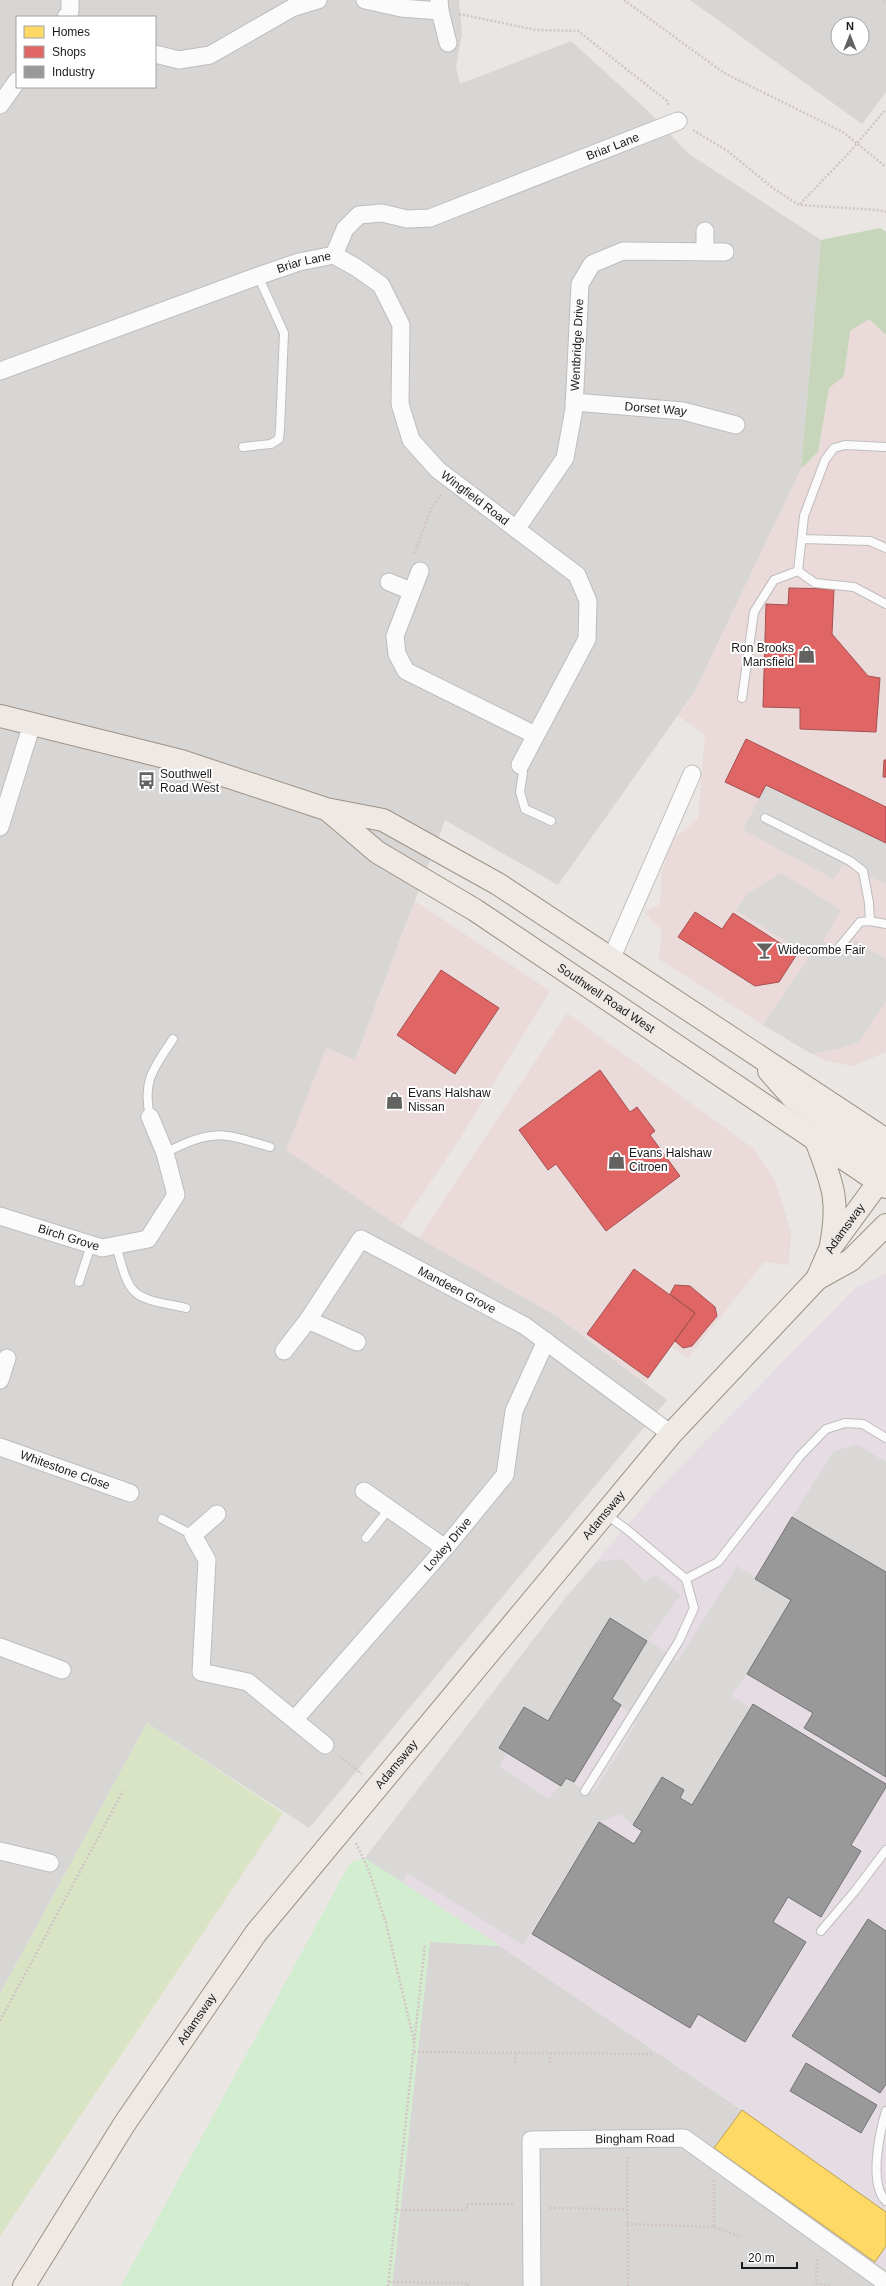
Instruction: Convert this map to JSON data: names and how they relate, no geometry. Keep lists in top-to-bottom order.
{
  "streets": {
    "main road": ["Southwell Road West", "Adamsway"],
    "street": [
      "Briar Lane",
      "Wentbridge Drive",
      "Dorset Way",
      "Wingfield Road",
      "Birch Grove",
      "Mandeen Grove",
      "Whitestone Close",
      "Loxley Drive",
      "Bingham Road"
    ]
  },
  "crossings": [
    ["Briar Lane", "Wingfield Road"],
    ["Wentbridge Drive", "Dorset Way"],
    ["Wentbridge Drive", "Wingfield Road"],
    ["Southwell Road West", "Adamsway"],
    ["Adamsway", "Mandeen Grove"],
    ["Mandeen Grove", "Loxley Drive"]
  ],
  "places": {
    "shop": ["Ron Brooks Mansfield", "Evans Halshaw Nissan", "Evans Halshaw Citroen"],
    "bus stop": ["Southwell Road West"],
    "bar": ["Widecombe Fair"]
  },
  "legend": ["Homes", "Shops", "Industry"],
  "scale_bar": "20 m",
  "north": "top"
}
